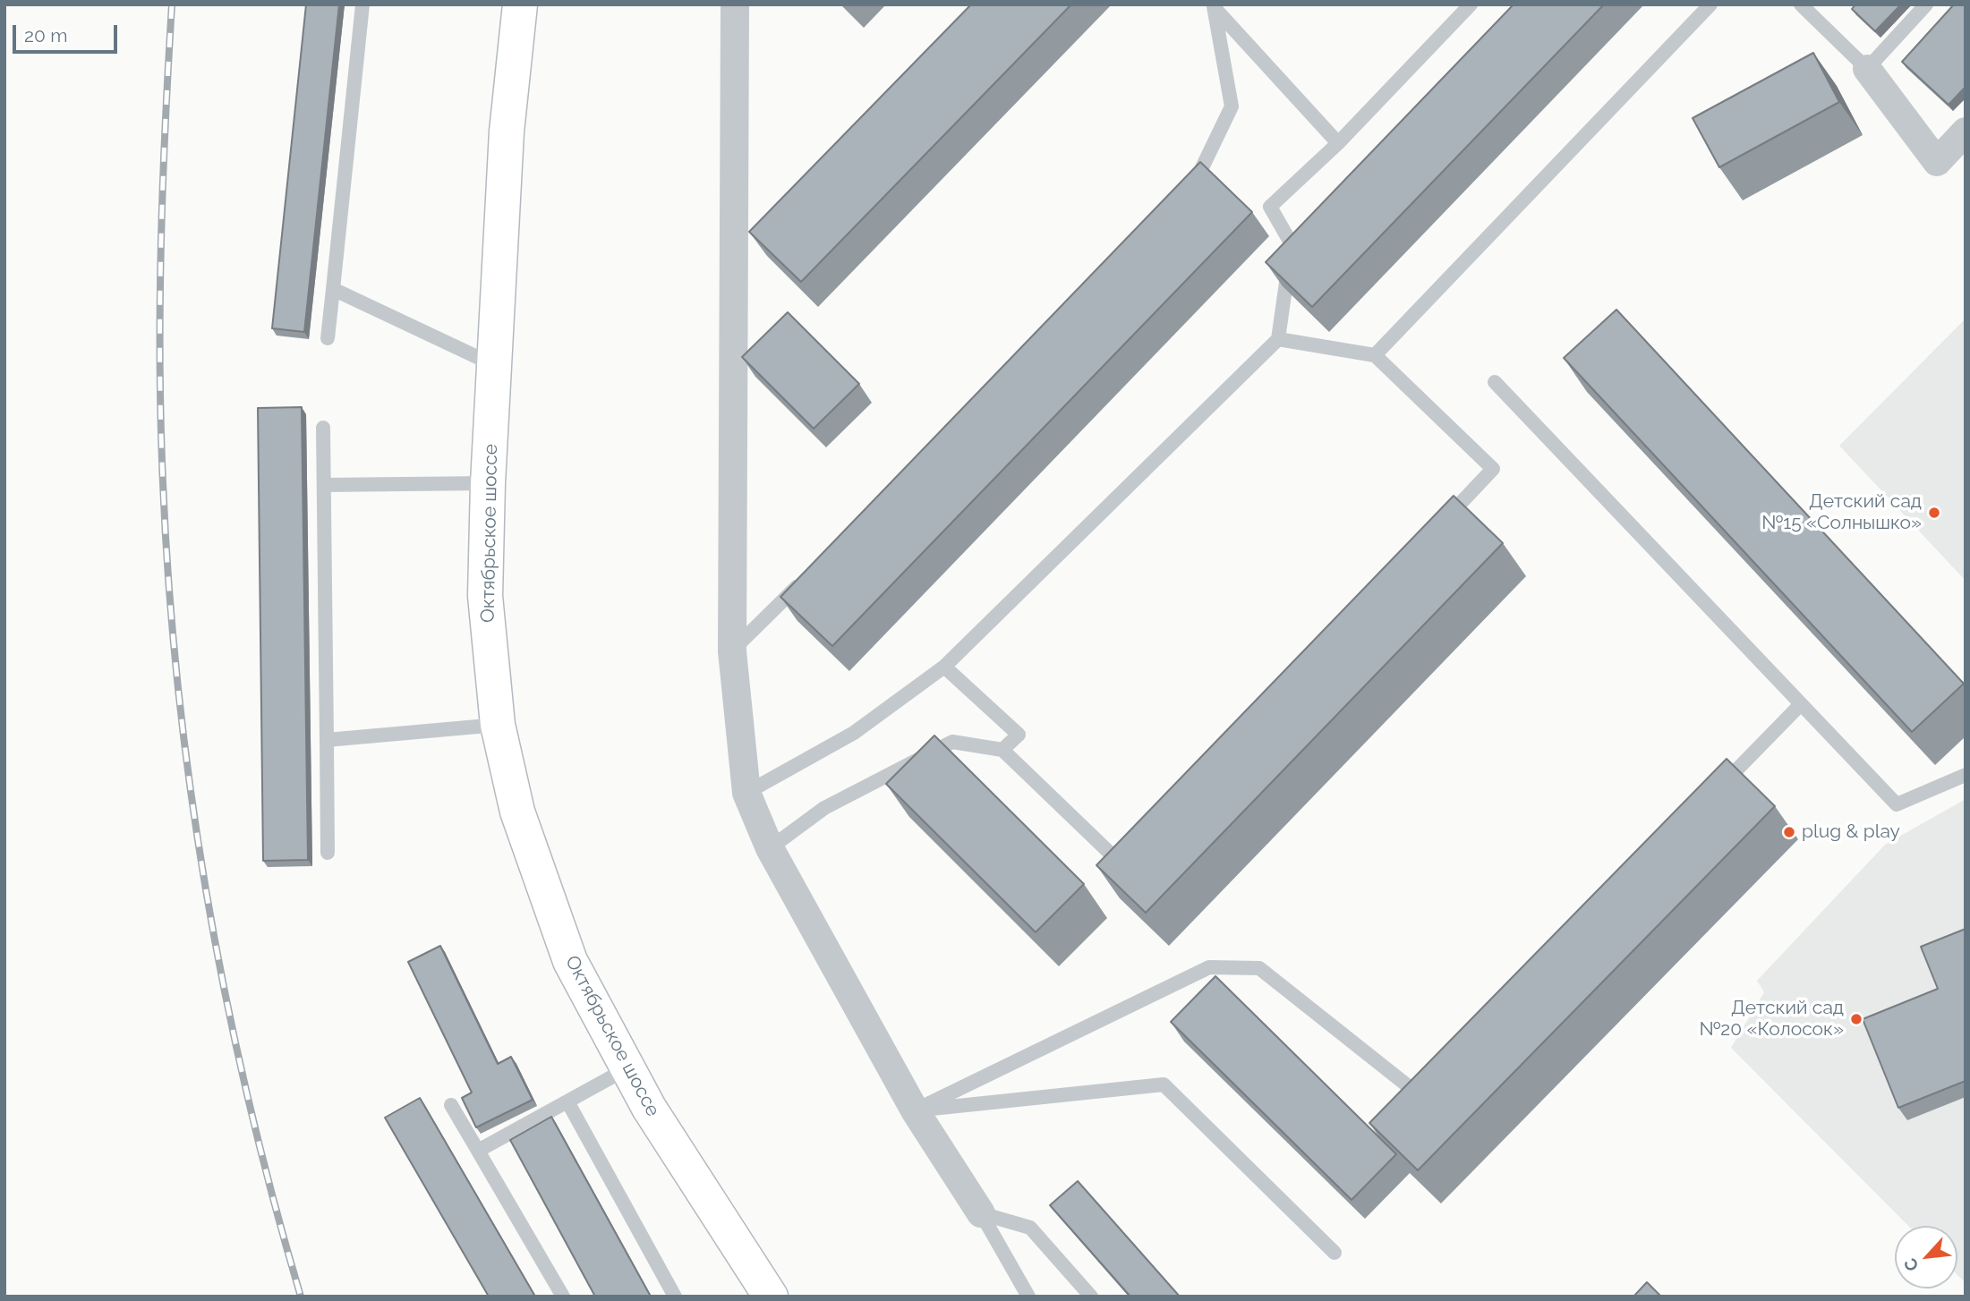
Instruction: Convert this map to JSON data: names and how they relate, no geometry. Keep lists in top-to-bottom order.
{
  "streets": {
    "main road": ["Октябрьское шоссе"]
  },
  "places": ["Детский сад №15 «Солнышко»", "plug & play", "Детский сад №20 «Колосок»"],
  "scale_bar": "20 m",
  "north": "bottom left"
}
